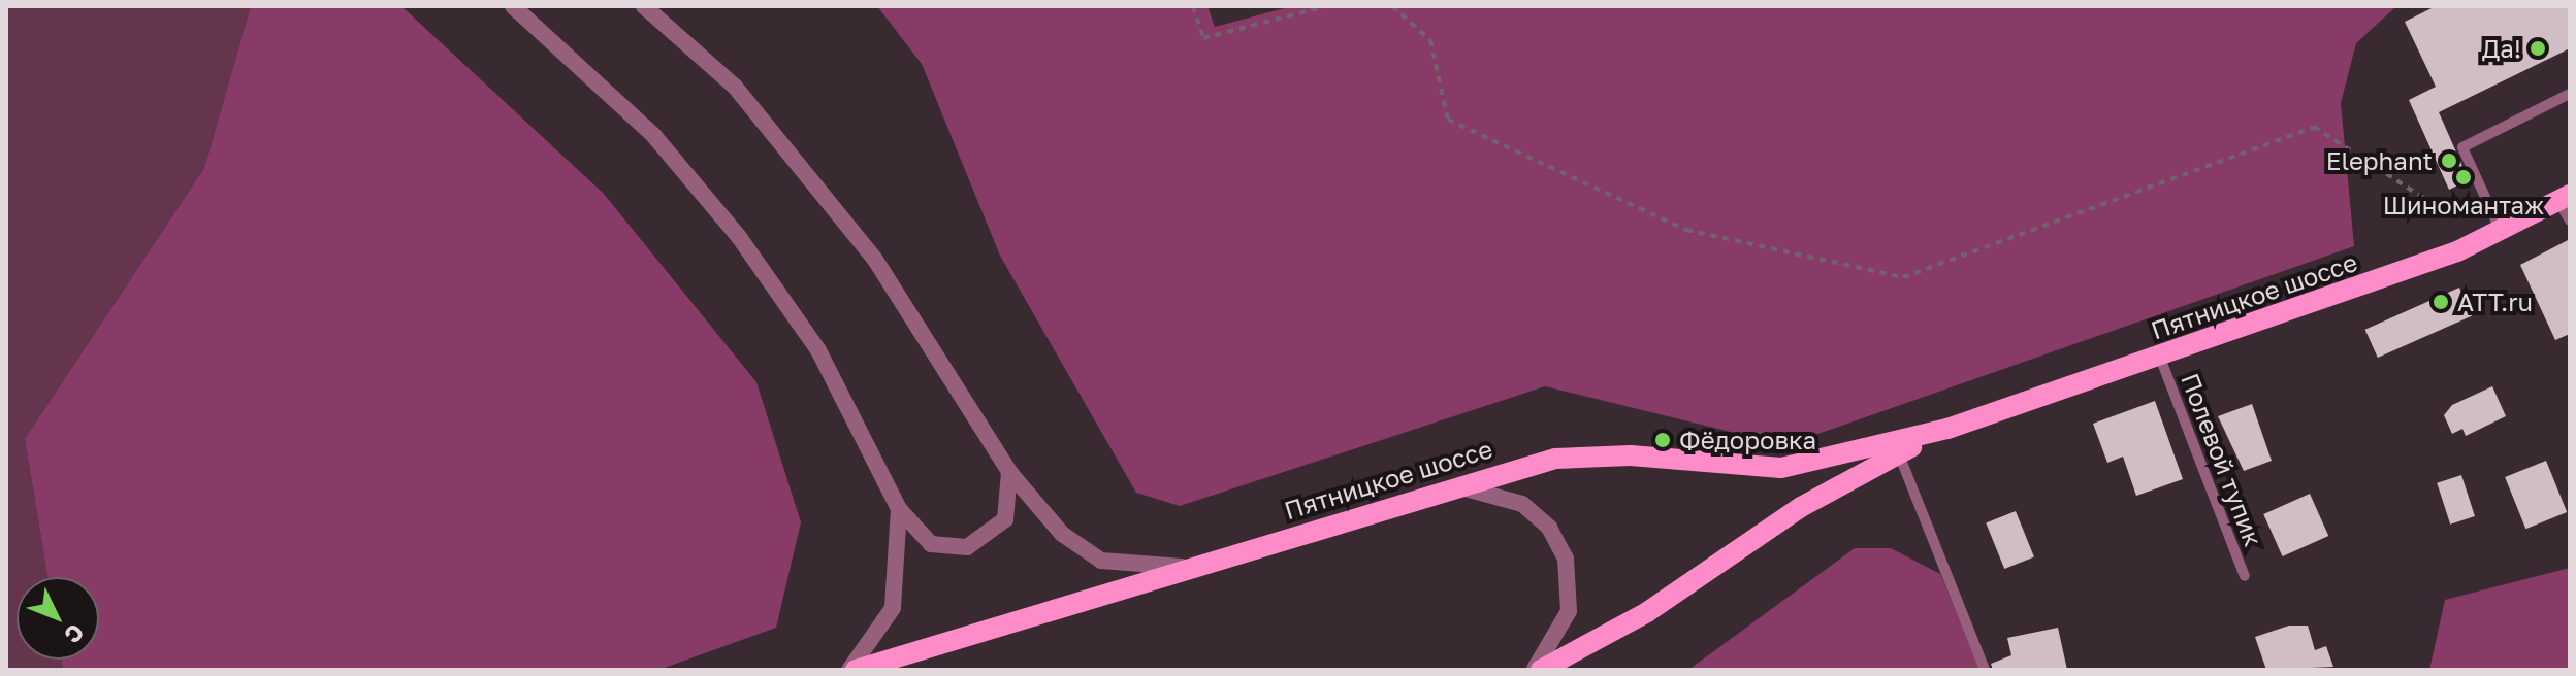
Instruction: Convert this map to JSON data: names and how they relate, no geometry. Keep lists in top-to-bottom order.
{
  "streets": {
    "main road": ["Пятницкое шоссе"],
    "lane": ["Полевой тупик"]
  },
  "crossings": [
    ["Пятницкое шоссе", "Полевой тупик"]
  ],
  "places": [
    "Да!",
    "Elephant",
    "Шиномантаж",
    "ATT.ru",
    "Фёдоровка"
  ],
  "north": "bottom right"
}
